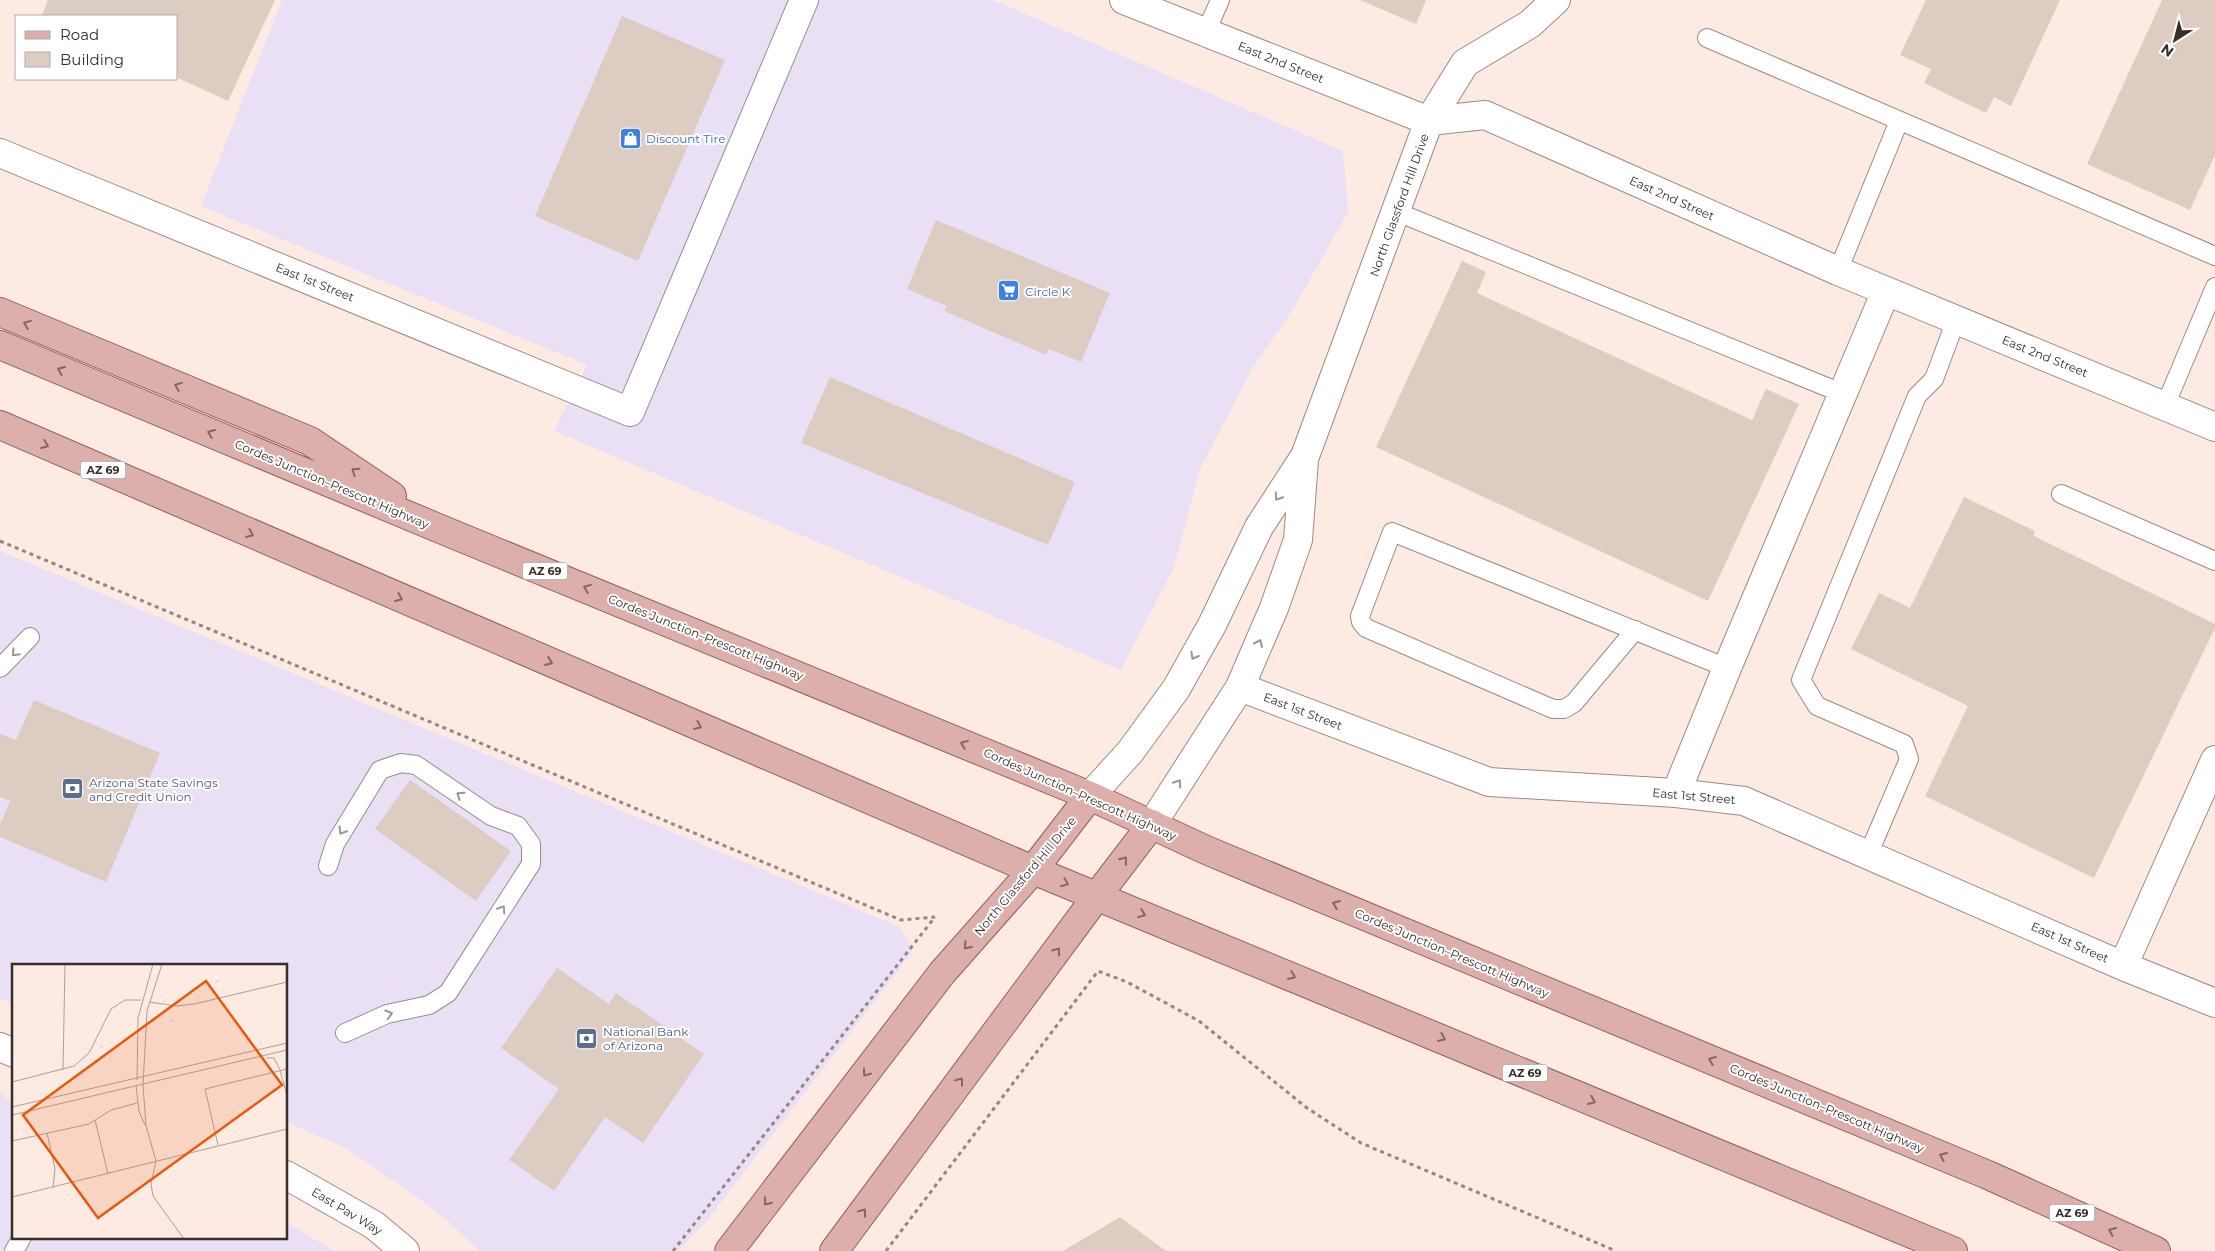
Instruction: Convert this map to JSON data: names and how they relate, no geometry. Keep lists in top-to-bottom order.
{
  "streets": {
    "main road": ["North Glassford Hill Drive", "AZ 69", "Cordes Junction–Prescott Highway"],
    "street": ["East 2nd Street", "East 1st Street", "East Pav Way"]
  },
  "crossings": [
    ["East 2nd Street", "North Glassford Hill Drive"],
    ["North Glassford Hill Drive", "East 1st Street"],
    ["North Glassford Hill Drive", "AZ 69"],
    ["North Glassford Hill Drive", "Cordes Junction–Prescott Highway"]
  ],
  "places": {
    "shop": ["Discount Tire"],
    "supermarket": ["Circle K"],
    "bank": ["Arizona State Savings and Credit Union", "National Bank of Arizona"]
  },
  "legend": ["Road", "Building"],
  "north": "bottom left"
}
